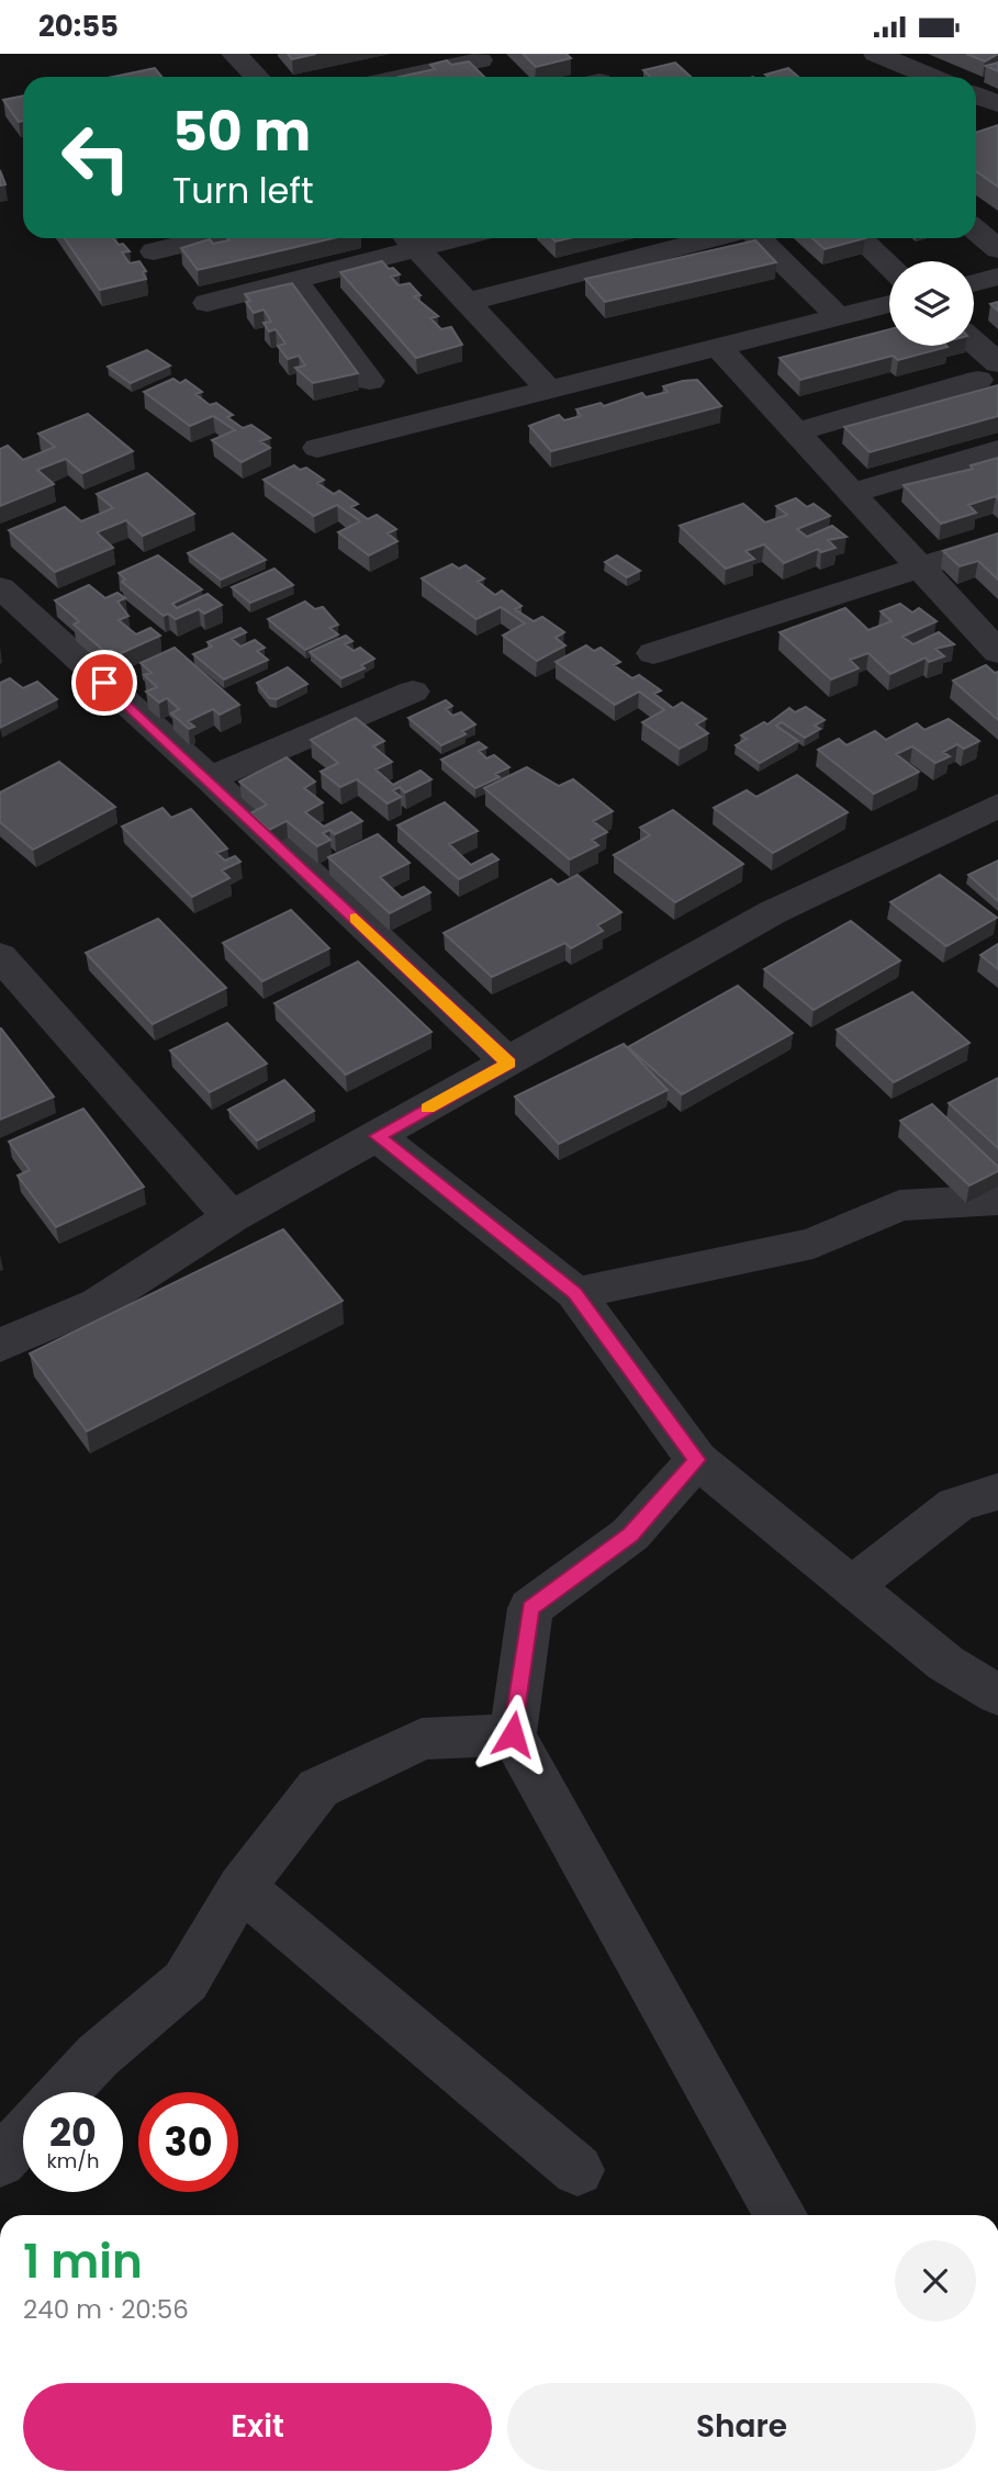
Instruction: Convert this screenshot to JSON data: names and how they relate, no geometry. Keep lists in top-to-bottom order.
{
  "page": {
    "status": "20:55",
    "turn": ["50 m", "Turn left"],
    "speed": "20 km/h",
    "limit": "30",
    "heading": ["1 min", "240 m · 20:56"],
    "buttons": ["Exit", "Share"]
  }
}
